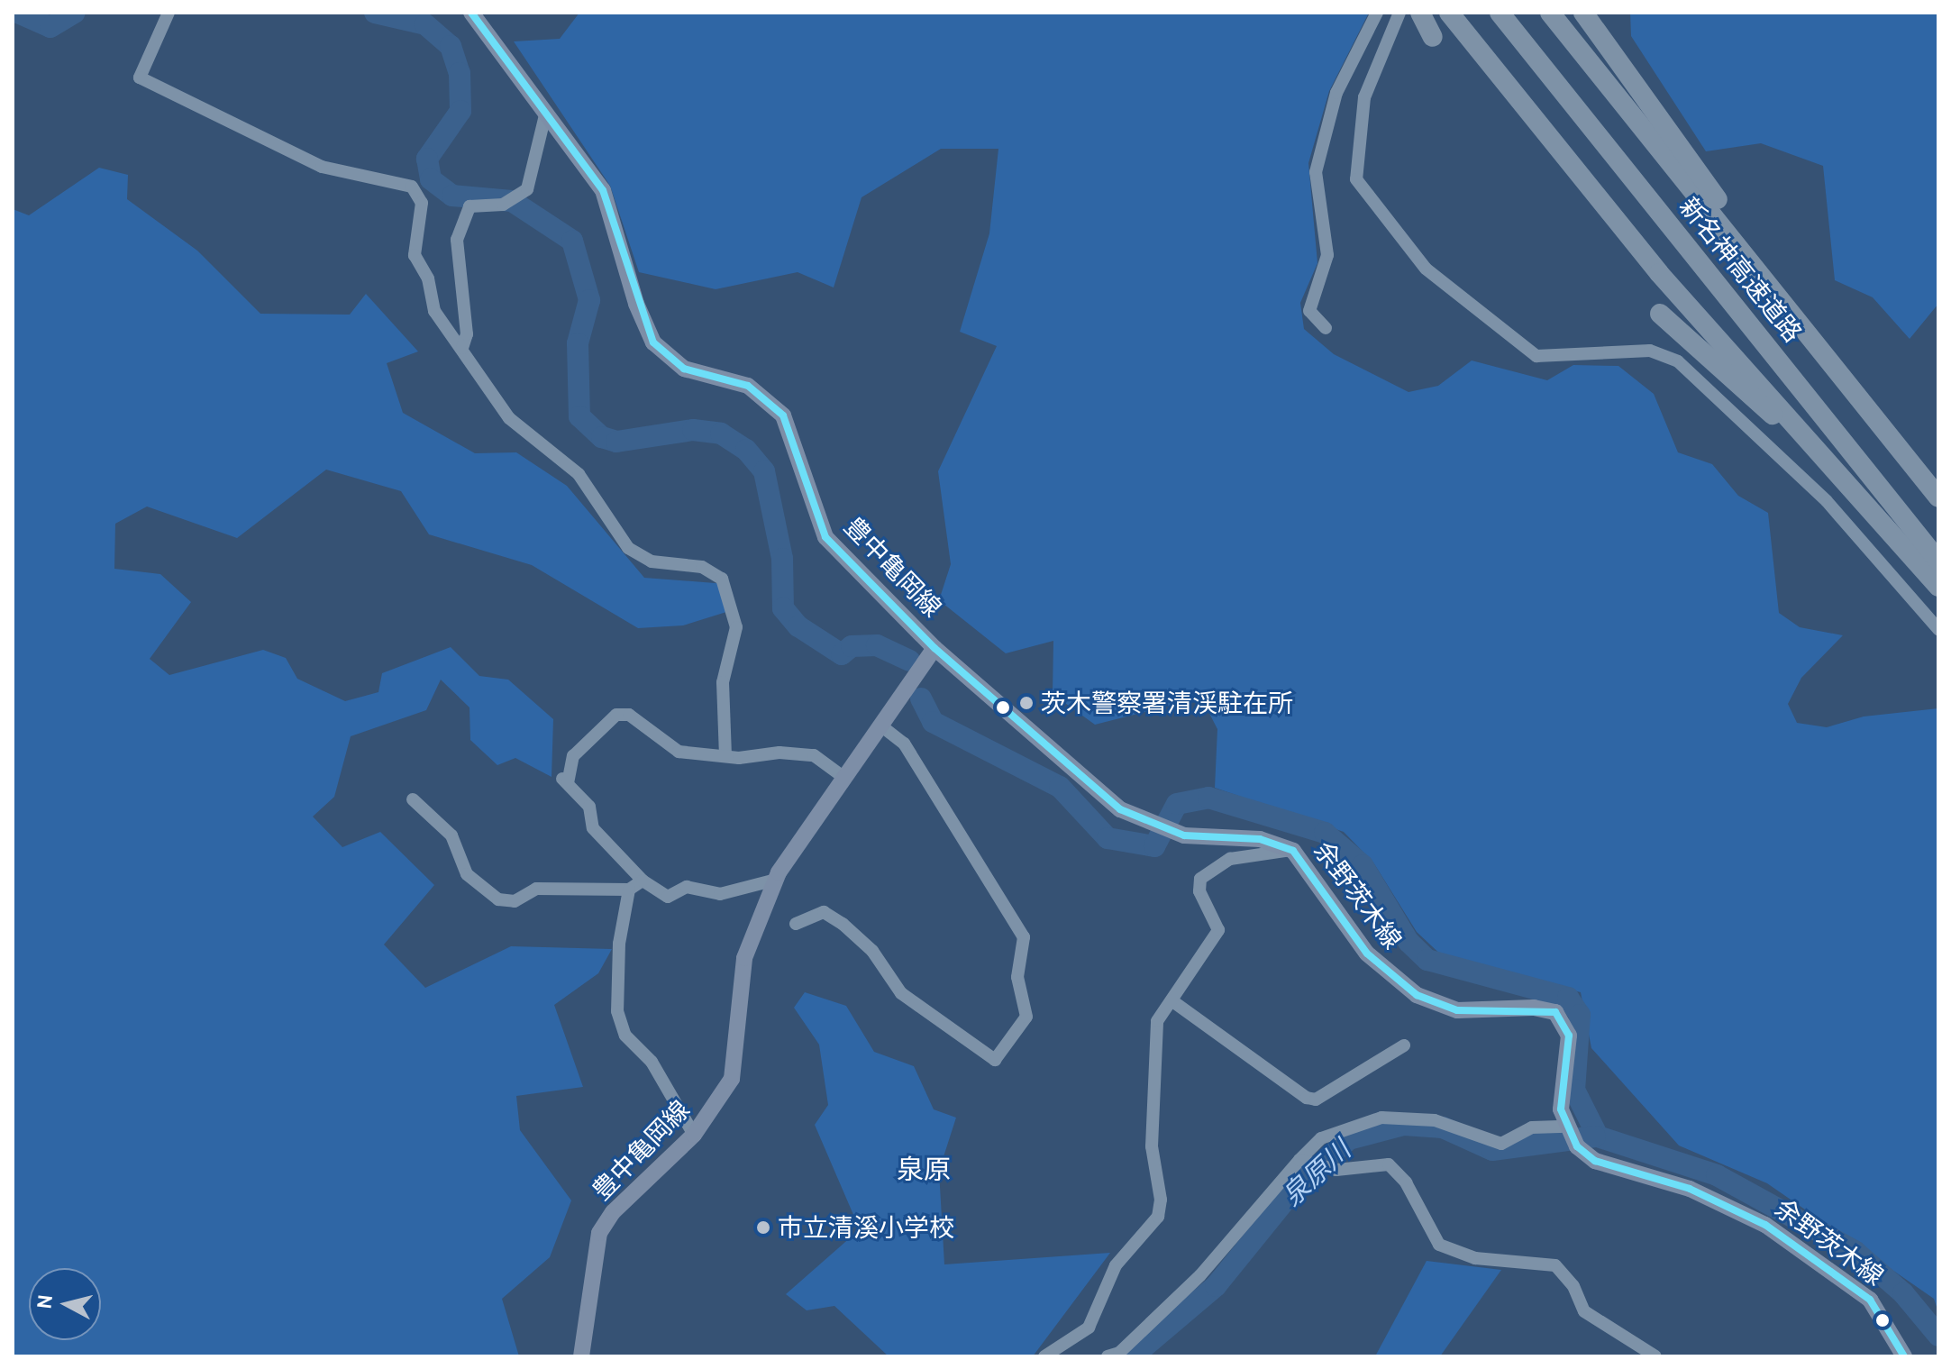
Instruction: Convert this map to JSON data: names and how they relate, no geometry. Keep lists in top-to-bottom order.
{
  "streets": {
    "highway": ["新名神高速道路"],
    "main road": ["豊中亀岡線", "余野茨木線"]
  },
  "crossings": [
    ["豊中亀岡線", "余野茨木線"]
  ],
  "districts": ["泉原"],
  "water": ["泉原川"],
  "places": ["茨木警察署清渓駐在所", "市立清溪小学校"],
  "north": "left"
}
